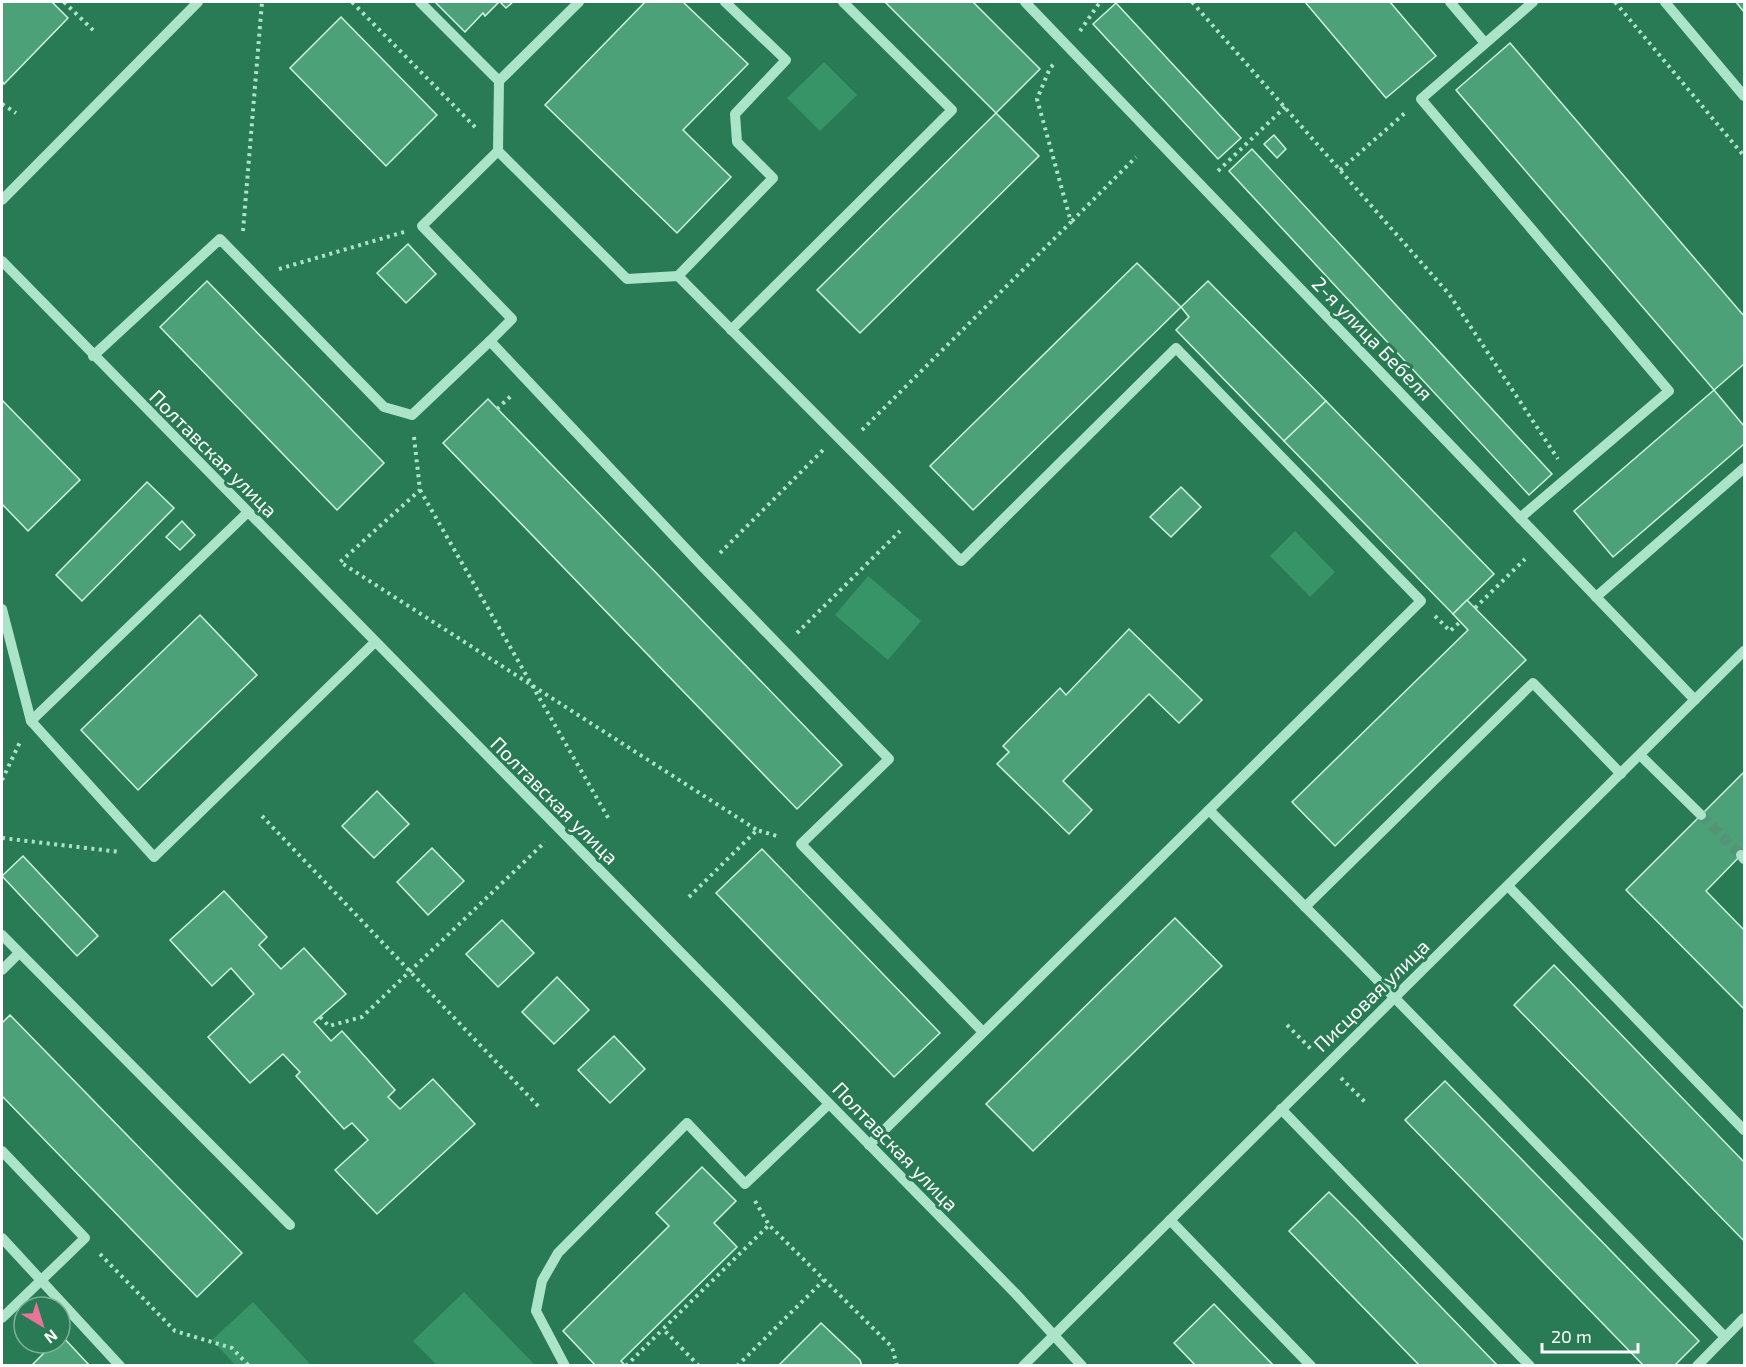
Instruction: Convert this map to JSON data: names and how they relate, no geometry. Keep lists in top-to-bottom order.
{
  "streets": {
    "street": ["2-я улица Бебеля", "Полтавская улица", "Писцовая улица"]
  },
  "crossings": [
    ["2-я улица Бебеля", "Писцовая улица"],
    ["Полтавская улица", "Писцовая улица"]
  ],
  "scale_bar": "20 m",
  "north": "bottom right"
}
